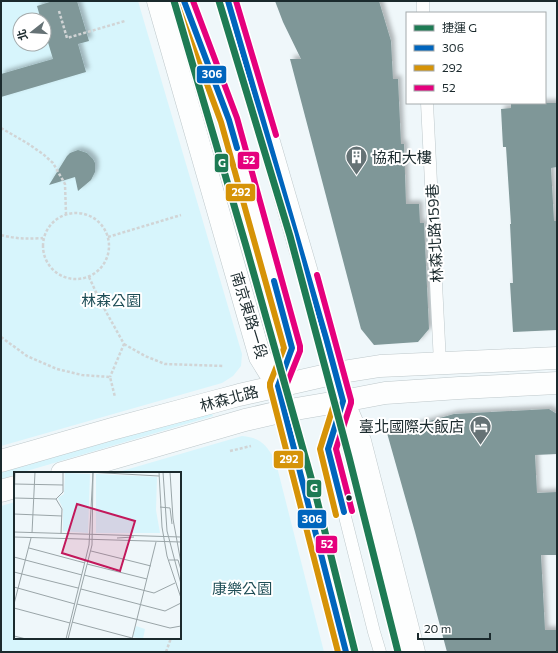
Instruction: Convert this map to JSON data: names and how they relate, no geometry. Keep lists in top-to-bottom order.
{
  "streets": {
    "main road": ["南京東路一段", "林森北路"],
    "lane": ["林森北路159巷"]
  },
  "crossings": [
    ["林森北路159巷", "林森北路"],
    ["南京東路一段", "林森北路"]
  ],
  "parks": ["林森公園", "康樂公園"],
  "places": {
    "building": ["協和大樓"],
    "hotel": ["臺北國際大飯店"]
  },
  "lines": [
    "metro line G",
    "transit line 306",
    "transit line 52",
    "transit line 292"
  ],
  "legend": [
    "捷運 G",
    "306",
    "292",
    "52"
  ],
  "scale_bar": "20 m",
  "north": "left"
}
